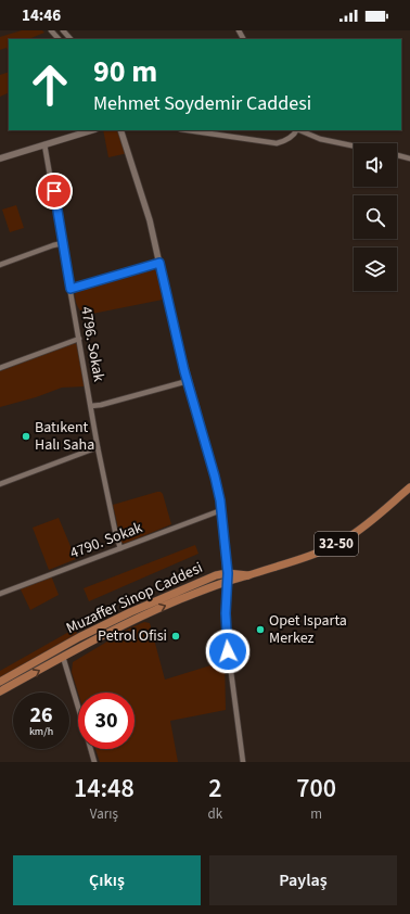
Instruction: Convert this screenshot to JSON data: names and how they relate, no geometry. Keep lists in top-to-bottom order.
{
  "streets": {
    "main road": ["32-50", "Muzaffer Sinop Caddesi"],
    "street": ["4796. Sokak", "4790. Sokak"]
  },
  "crossings": [
    ["4796. Sokak", "4790. Sokak"]
  ],
  "places": ["Batıkent Halı Saha", "Opet Isparta Merkez", "Petrol Ofisi"],
  "page": {
    "status": "14:46",
    "turn": ["90 m", "Mehmet Soydemir Caddesi"],
    "speed": "26 km/h",
    "limit": "30",
    "eta": [
      "14:48",
      "Varış",
      "2",
      "dk",
      "700",
      "m"
    ],
    "buttons": ["Çıkış", "Paylaş"]
  }
}
